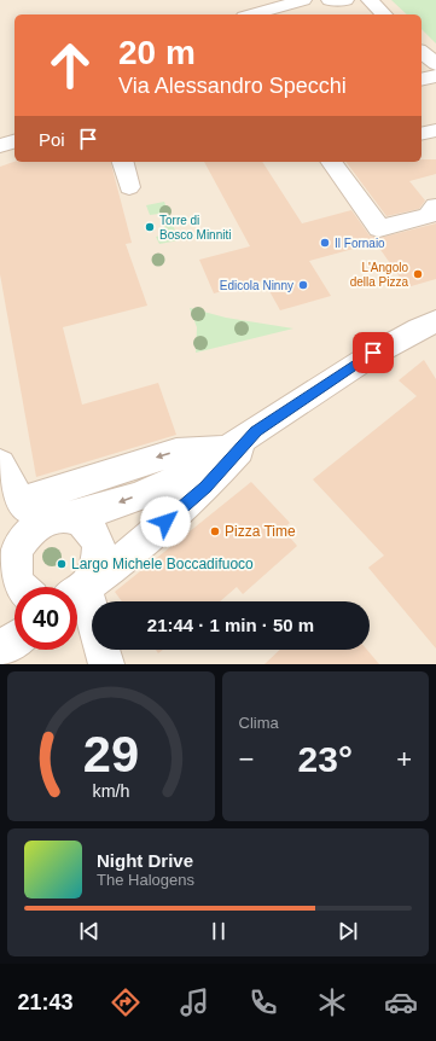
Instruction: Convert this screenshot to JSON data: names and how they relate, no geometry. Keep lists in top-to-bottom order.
{
  "places": [
    "Torre di Bosco Minniti",
    "Il Fornaio",
    "L'Angolo della Pizza",
    "Edicola Ninny",
    "Pizza Time",
    "Largo Michele Boccadifuoco"
  ],
  "page": {
    "turn": ["20 m", "Via Alessandro Specchi"],
    "then": "Poi",
    "limit": "40",
    "trip": "21:44 · 1 min · 50 m",
    "tile": "Clima",
    "heat": ["−", "23°", "+"],
    "song": ["Night Drive", "The Halogens"],
    "tabs": "21:43",
    "gauge": ["29", "km/h"]
  }
}
